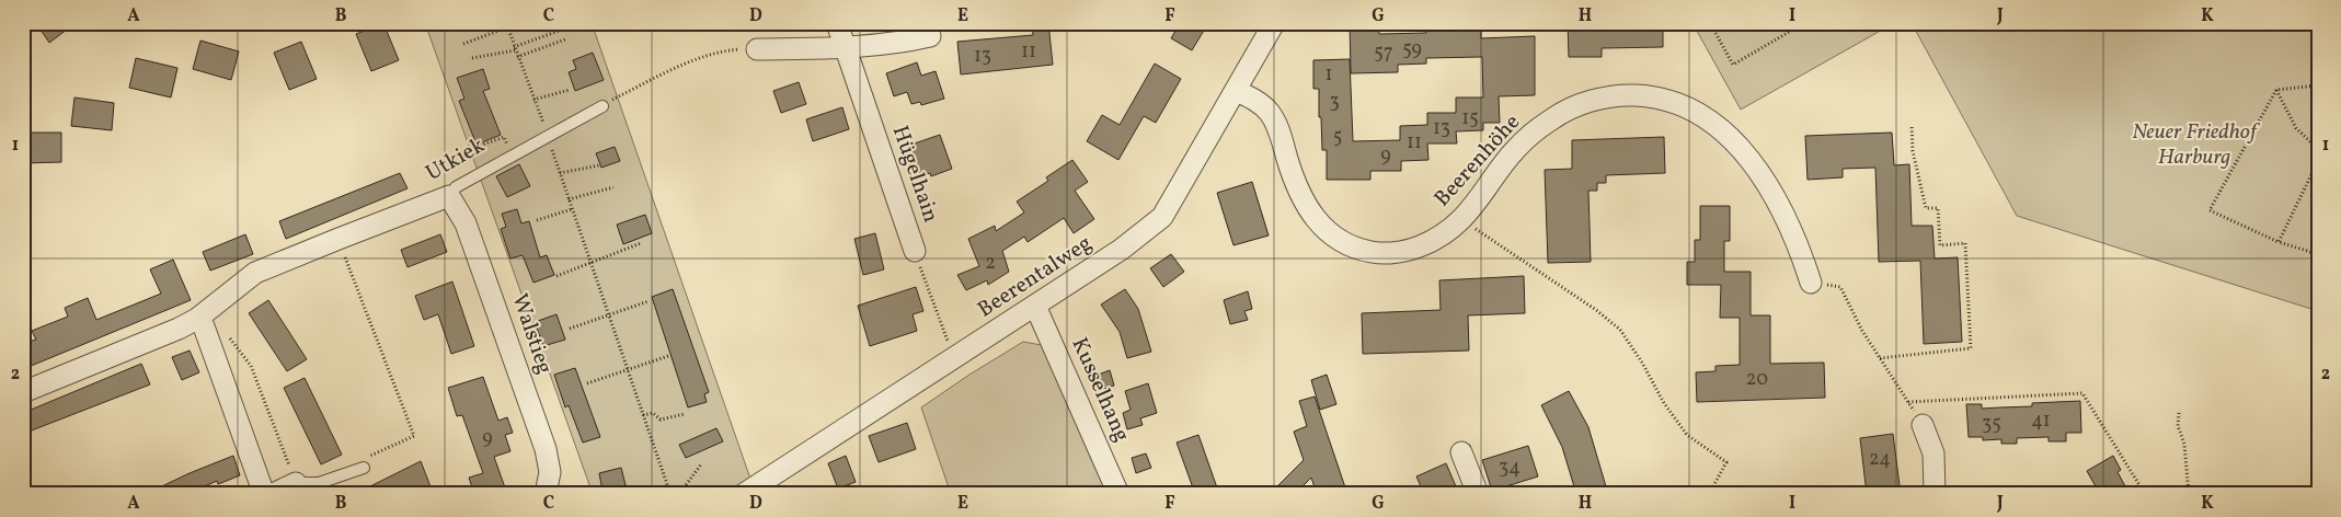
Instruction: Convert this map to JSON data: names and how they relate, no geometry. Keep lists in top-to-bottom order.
{
  "streets": {
    "street": [
      "Utkiek",
      "Beerenhöhe",
      "Hügelhain",
      "Beerentalweg",
      "Walstieg",
      "Kusselhang"
    ]
  },
  "crossings": [
    ["Utkiek", "Walstieg"],
    ["Beerenhöhe", "Beerentalweg"],
    ["Beerentalweg", "Kusselhang"]
  ],
  "parks": ["Neuer Friedhof Harburg"],
  "house_numbers": [
    "59",
    "11",
    "57",
    "13",
    "1",
    "3",
    "15",
    "13",
    "5",
    "11",
    "9",
    "2",
    "20",
    "41",
    "35",
    "9",
    "24",
    "34"
  ],
  "grid": {
    "columns": [
      "A",
      "B",
      "C",
      "D",
      "E",
      "F",
      "G",
      "H",
      "I",
      "J",
      "K"
    ],
    "rows": ["1", "2"]
  }
}
